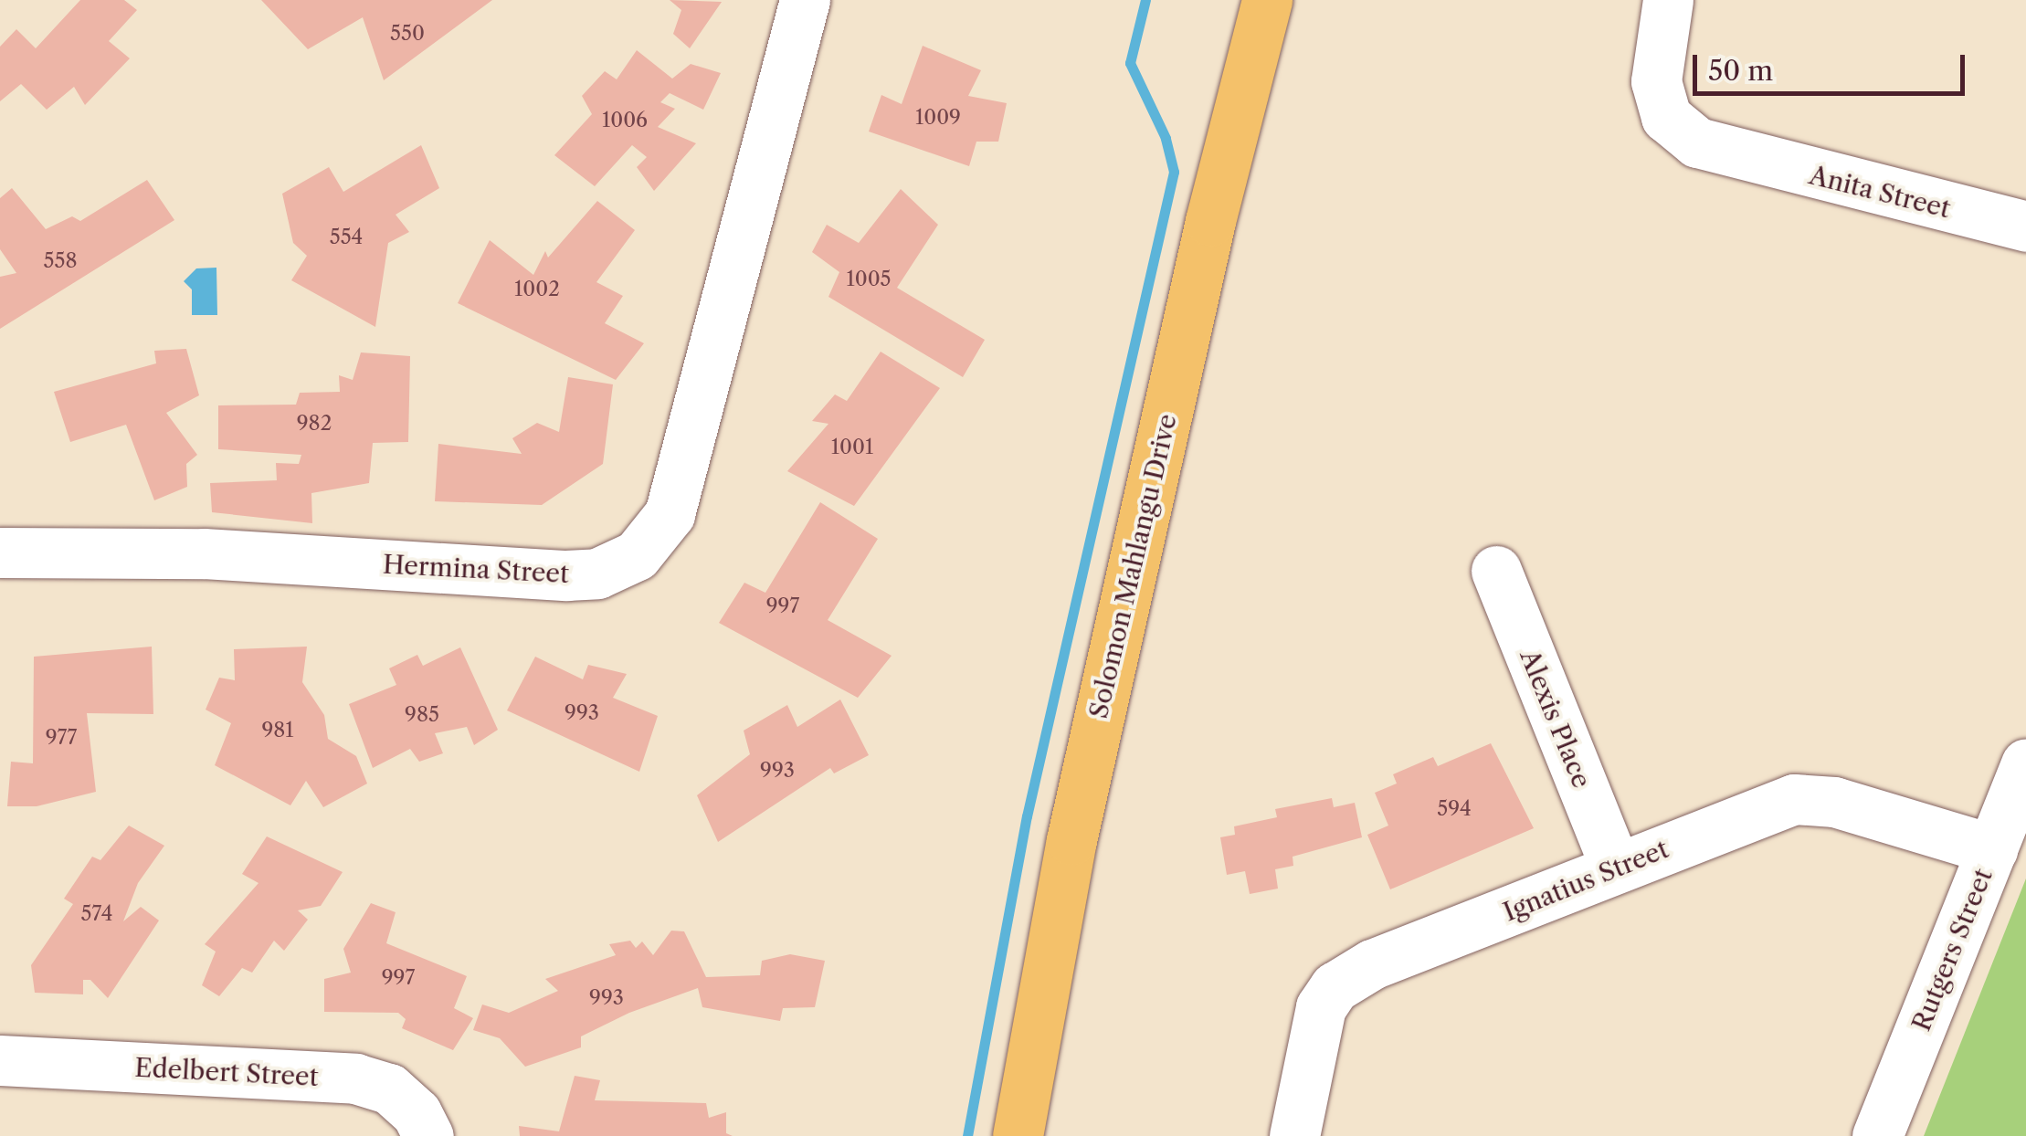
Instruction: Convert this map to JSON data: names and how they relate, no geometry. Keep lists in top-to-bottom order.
{
  "streets": {
    "main road": ["Solomon Mahlangu Drive"],
    "street": [
      "Anita Street",
      "Hermina Street",
      "Alexis Place",
      "Ignatius Street",
      "Rutgers Street",
      "Edelbert Street"
    ]
  },
  "crossings": [
    ["Alexis Place", "Ignatius Street"],
    ["Ignatius Street", "Rutgers Street"]
  ],
  "house_numbers": [
    "550",
    "1009",
    "1006",
    "554",
    "558",
    "1005",
    "1002",
    "982",
    "1001",
    "997",
    "993",
    "985",
    "981",
    "977",
    "993",
    "594",
    "574",
    "997",
    "993"
  ],
  "scale_bar": "50 m"
}
